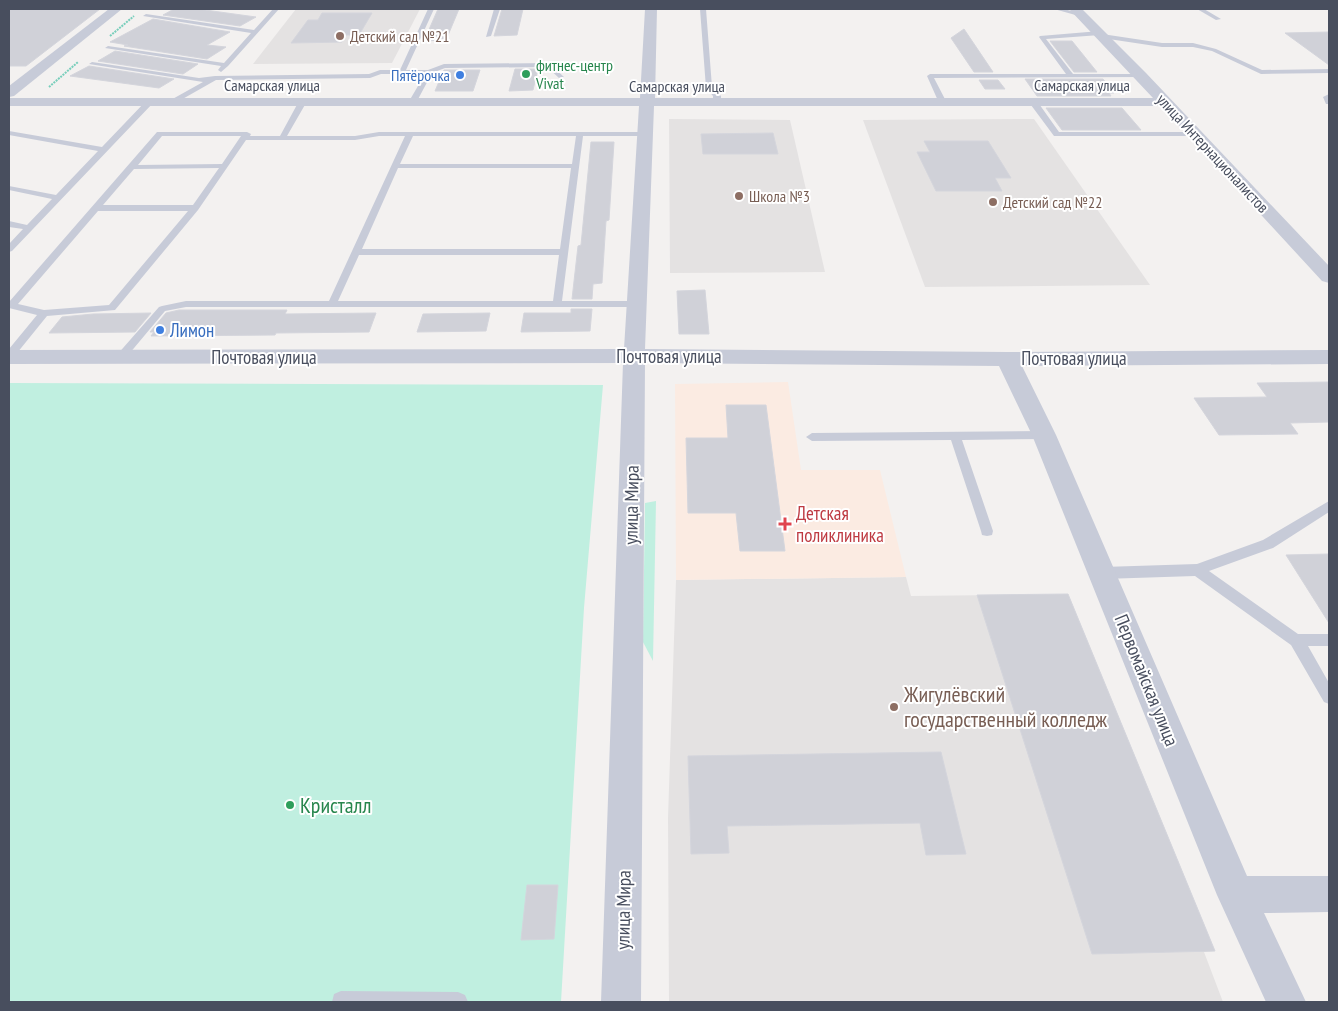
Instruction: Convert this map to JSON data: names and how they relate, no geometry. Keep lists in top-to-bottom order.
{
  "streets": {
    "street": [
      "Самарская улица",
      "улица Интернационалистов",
      "Почтовая улица",
      "улица Мира",
      "Первомайская улица"
    ]
  },
  "crossings": [
    ["Самарская улица", "улица Интернационалистов"],
    ["Самарская улица", "улица Мира"],
    ["Почтовая улица", "улица Мира"],
    ["Почтовая улица", "Первомайская улица"]
  ],
  "places": {
    "other": [
      "Детский сад №21",
      "фитнес-центр Vivat",
      "Пятёрочка",
      "Школа №3",
      "Детский сад №22",
      "Лимон",
      "Жигулёвский государственный колледж",
      "Кристалл"
    ],
    "health": ["Детская поликлиника"]
  }
}
